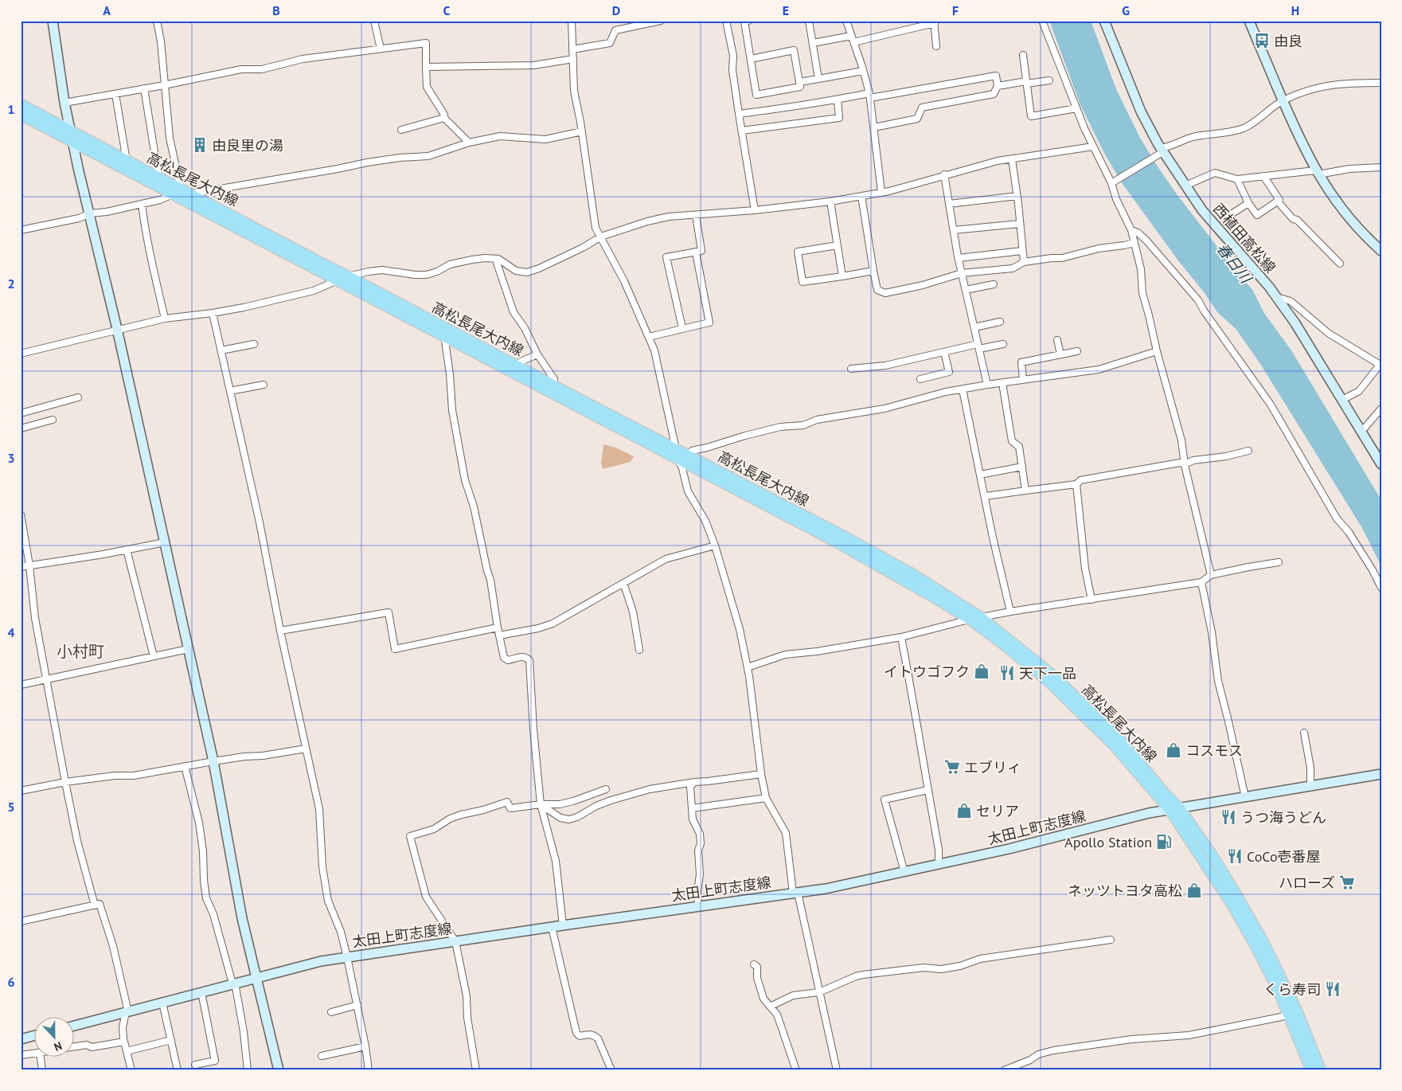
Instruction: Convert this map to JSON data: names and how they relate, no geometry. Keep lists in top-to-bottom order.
{
  "streets": {
    "main road": ["高松長尾大内線", "西植田高松線", "太田上町志度線"]
  },
  "crossings": [
    ["高松長尾大内線", "太田上町志度線"]
  ],
  "districts": ["小村町"],
  "water": ["春日川"],
  "places": {
    "bus stop": ["由良"],
    "building": ["由良里の湯"],
    "shop": [
      "イトウゴフク",
      "コスモス",
      "セリア",
      "ネッツトヨタ高松"
    ],
    "restaurant": [
      "天下一品",
      "うつ海うどん",
      "CoCo壱番屋",
      "くら寿司"
    ],
    "supermarket": ["エブリィ", "ハローズ"],
    "fuel station": ["Apollo Station"]
  },
  "north": "bottom",
  "grid": {
    "columns": [
      "A",
      "B",
      "C",
      "D",
      "E",
      "F",
      "G",
      "H"
    ],
    "rows": [
      "1",
      "2",
      "3",
      "4",
      "5",
      "6"
    ]
  }
}
